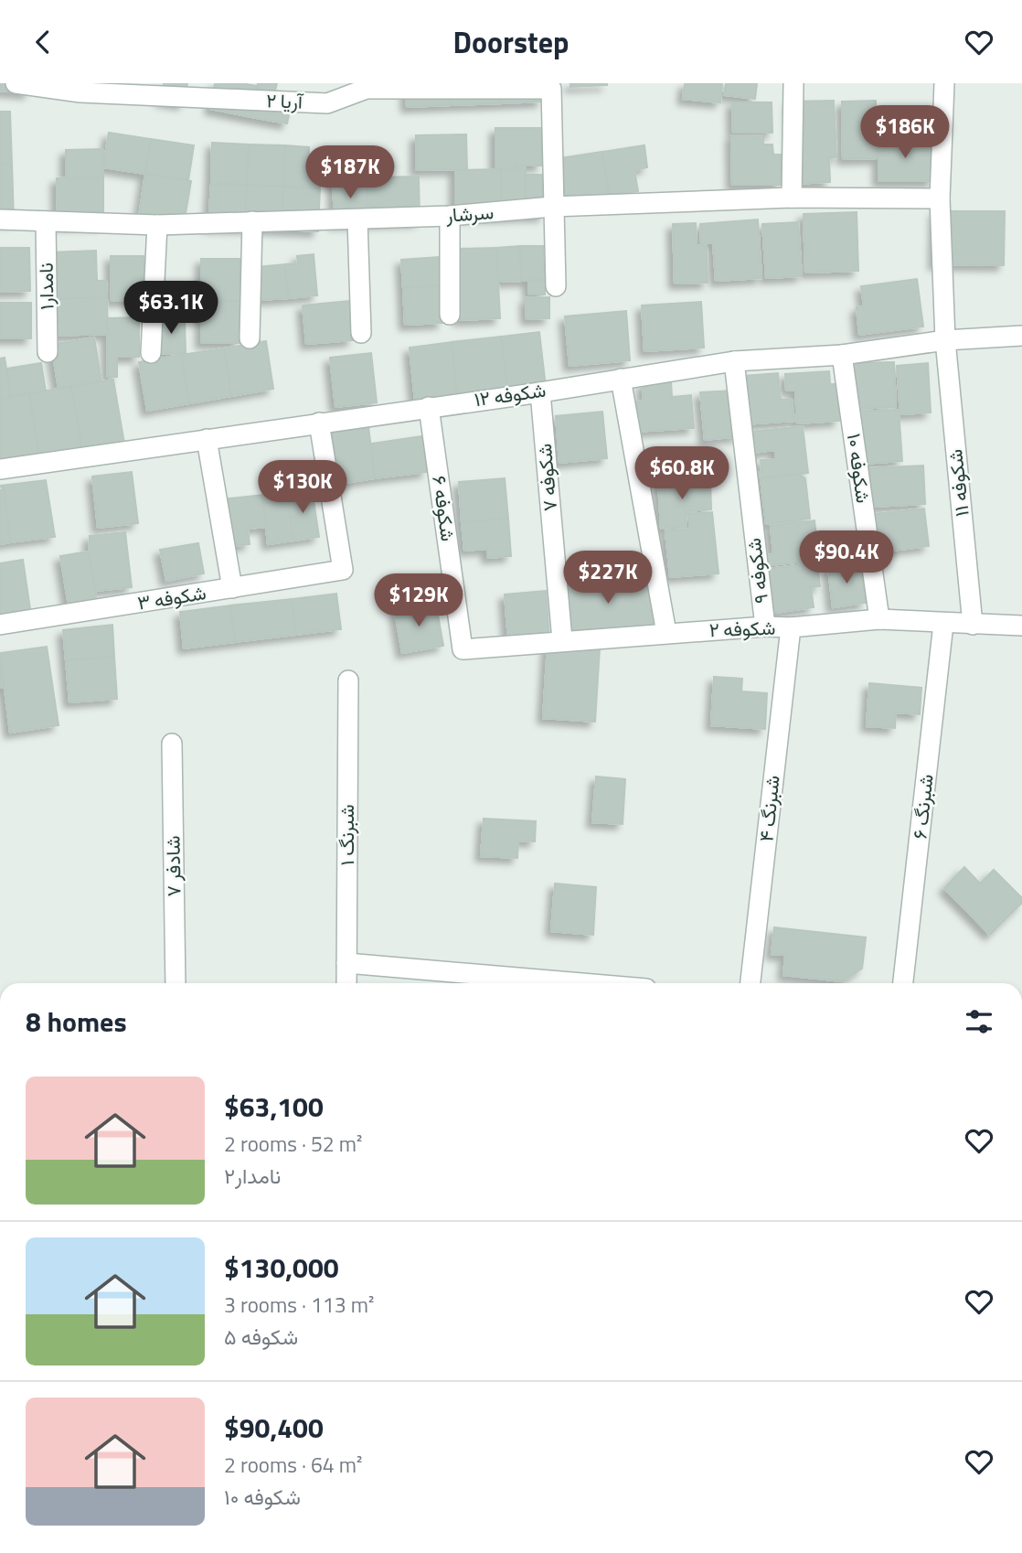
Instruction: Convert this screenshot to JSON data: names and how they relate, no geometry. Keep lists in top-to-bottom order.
{
  "streets": {
    "street": [
      "آریا ۲",
      "سرشار",
      "نامدار۱",
      "شکوفه ۱۲",
      "شکوفه ۱۰",
      "شکوفه ۷",
      "شکوفه ۱۱",
      "شکوفه ۶",
      "شکوفه ۹",
      "شکوفه ۳",
      "شکوفه ۲",
      "شبرنگ ۶",
      "شبرنگ ۴",
      "شبرنگ ۱",
      "شادفر ۷"
    ]
  },
  "crossings": [
    ["آریا ۲", "سرشار"],
    ["سرشار", "نامدار۱"],
    ["سرشار", "شکوفه ۱۱"],
    ["شکوفه ۱۲", "شکوفه ۱۰"],
    ["شکوفه ۱۲", "شکوفه ۷"],
    ["شکوفه ۱۲", "شکوفه ۱۱"],
    ["شکوفه ۱۲", "شکوفه ۶"],
    ["شکوفه ۱۲", "شکوفه ۹"],
    ["شکوفه ۱۲", "شکوفه ۳"],
    ["شکوفه ۱۰", "شکوفه ۲"],
    ["شکوفه ۷", "شکوفه ۲"],
    ["شکوفه ۱۱", "شکوفه ۲"],
    ["شکوفه ۶", "شکوفه ۲"],
    ["شکوفه ۹", "شکوفه ۲"],
    ["شکوفه ۲", "شبرنگ ۶"],
    ["شکوفه ۲", "شبرنگ ۴"]
  ],
  "page": {
    "header": "Doorstep",
    "price": [
      "$186K",
      "$187K",
      "$63.1K",
      "$60.8K",
      "$130K",
      "$90.4K",
      "$227K",
      "$129K"
    ],
    "heading": "8 homes",
    "list": [
      {
        "name": "$63,100",
        "note": "2 rooms · 52 m² · نامدار۲"
      },
      {
        "name": "$130,000",
        "note": "3 rooms · 113 m² · شکوفه ۵"
      },
      {
        "name": "$90,400",
        "note": "2 rooms · 64 m² · شکوفه ۱۰"
      }
    ]
  }
}
